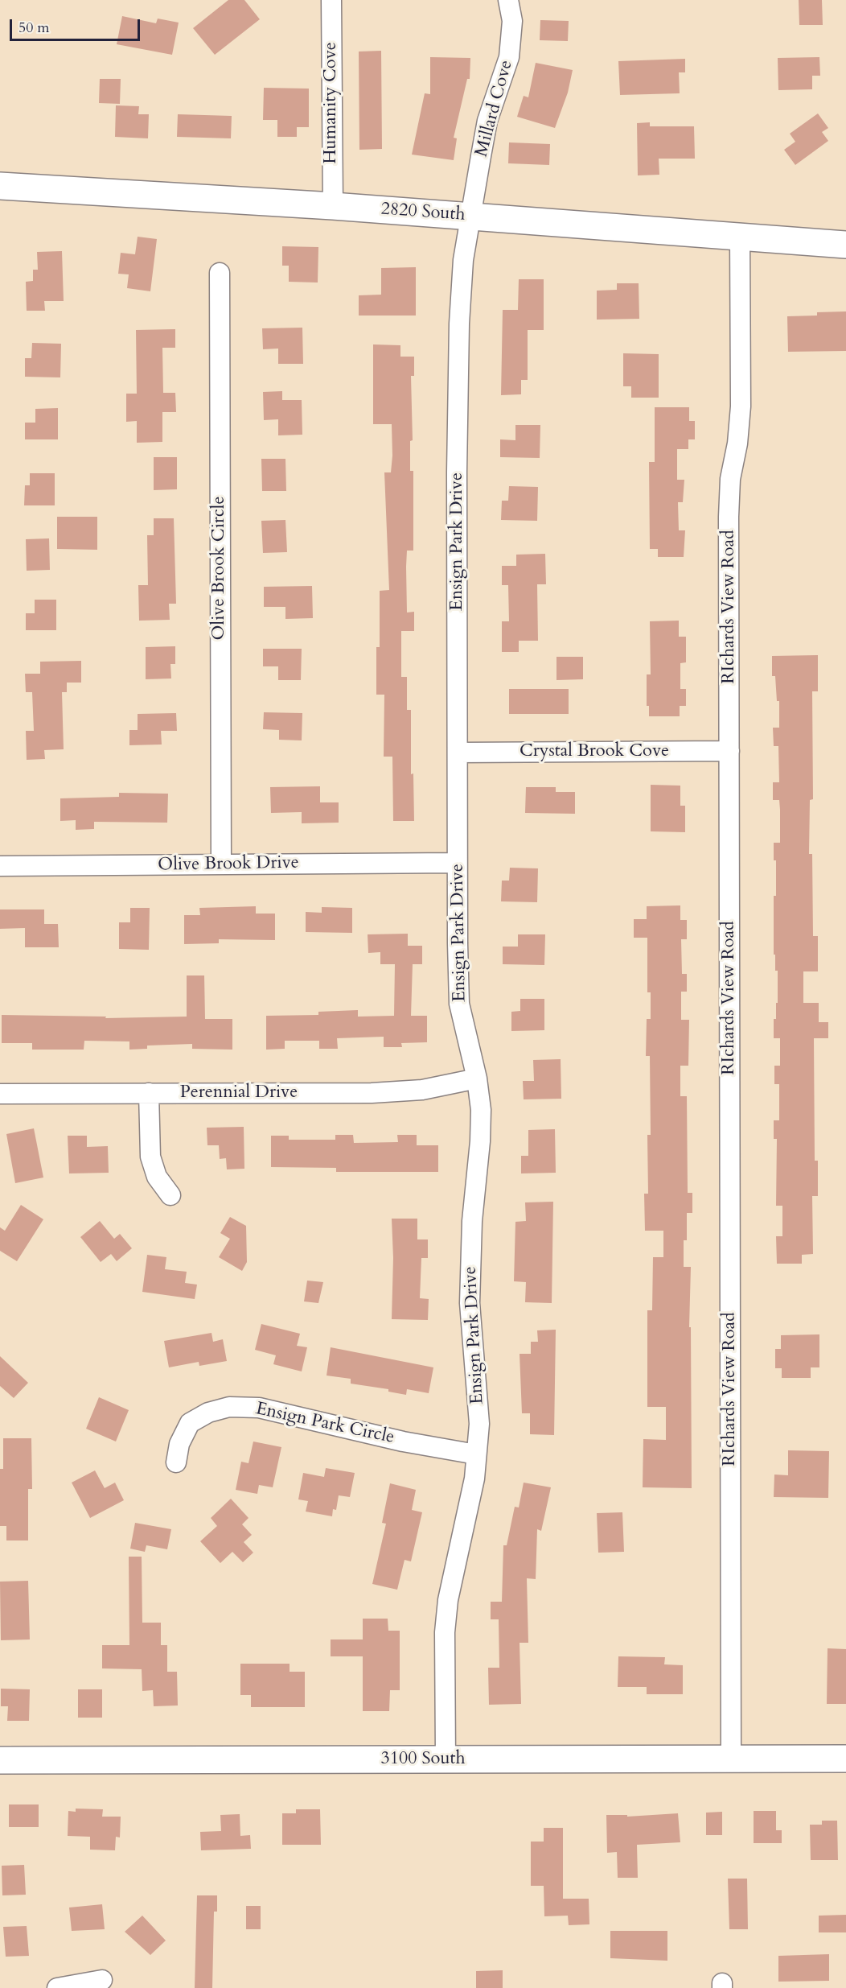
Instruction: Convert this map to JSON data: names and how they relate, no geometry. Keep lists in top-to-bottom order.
{
  "streets": {
    "street": [
      "Humanity Cove",
      "Millard Cove",
      "2820 South",
      "Ensign Park Drive",
      "Olive Brook Circle",
      "RIchards View Road",
      "Crystal Brook Cove",
      "Olive Brook Drive",
      "Perennial Drive",
      "Ensign Park Circle",
      "3100 South"
    ]
  },
  "crossings": [
    ["Humanity Cove", "2820 South"],
    ["Millard Cove", "2820 South"],
    ["Millard Cove", "Ensign Park Drive"],
    ["2820 South", "Ensign Park Drive"],
    ["2820 South", "RIchards View Road"],
    ["Ensign Park Drive", "Crystal Brook Cove"],
    ["Ensign Park Drive", "Olive Brook Drive"],
    ["Ensign Park Drive", "Perennial Drive"],
    ["Ensign Park Drive", "Ensign Park Circle"],
    ["Ensign Park Drive", "3100 South"],
    ["Olive Brook Circle", "Olive Brook Drive"],
    ["RIchards View Road", "Crystal Brook Cove"],
    ["RIchards View Road", "3100 South"]
  ],
  "scale_bar": "50 m"
}
